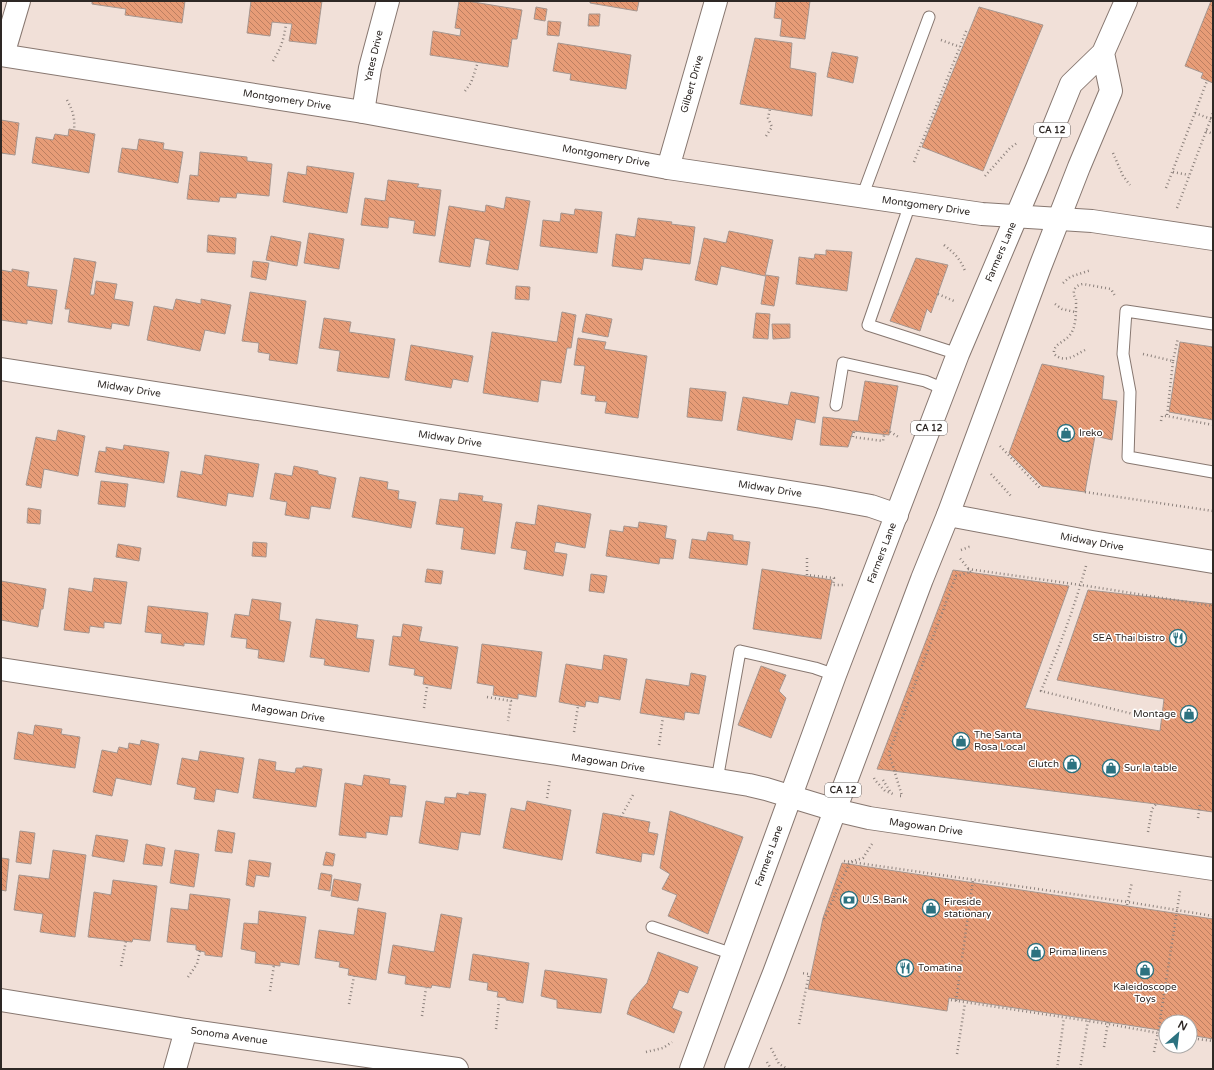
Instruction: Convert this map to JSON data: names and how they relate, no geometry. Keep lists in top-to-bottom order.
{
  "streets": {
    "main road": [
      "Yates Drive",
      "Gilbert Drive",
      "Montgomery Drive",
      "CA 12",
      "Farmers Lane",
      "Midway Drive",
      "Magowan Drive",
      "Sonoma Avenue"
    ]
  },
  "crossings": [
    ["Yates Drive", "Montgomery Drive"],
    ["Gilbert Drive", "Montgomery Drive"],
    ["Montgomery Drive", "CA 12"],
    ["Montgomery Drive", "Farmers Lane"],
    ["CA 12", "Farmers Lane"],
    ["CA 12", "Midway Drive"],
    ["CA 12", "Magowan Drive"],
    ["Farmers Lane", "Midway Drive"],
    ["Farmers Lane", "Magowan Drive"]
  ],
  "places": {
    "shop": [
      "Ireko",
      "Montage",
      "The Santa Rosa Local",
      "Clutch",
      "Sur la table",
      "Fireside stationary",
      "Prima linens",
      "Kaleidoscope Toys"
    ],
    "restaurant": ["SEA Thai bistro", "Tomatina"],
    "bank": ["U.S. Bank"]
  },
  "north": "top right"
}
